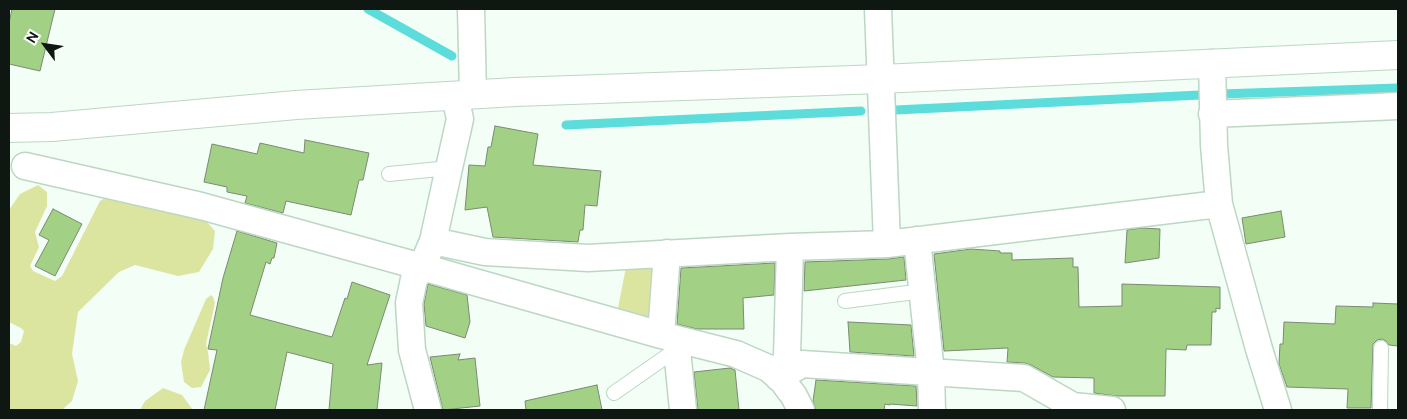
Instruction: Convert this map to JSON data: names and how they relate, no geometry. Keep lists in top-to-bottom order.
{
  "north": "top left"
}
